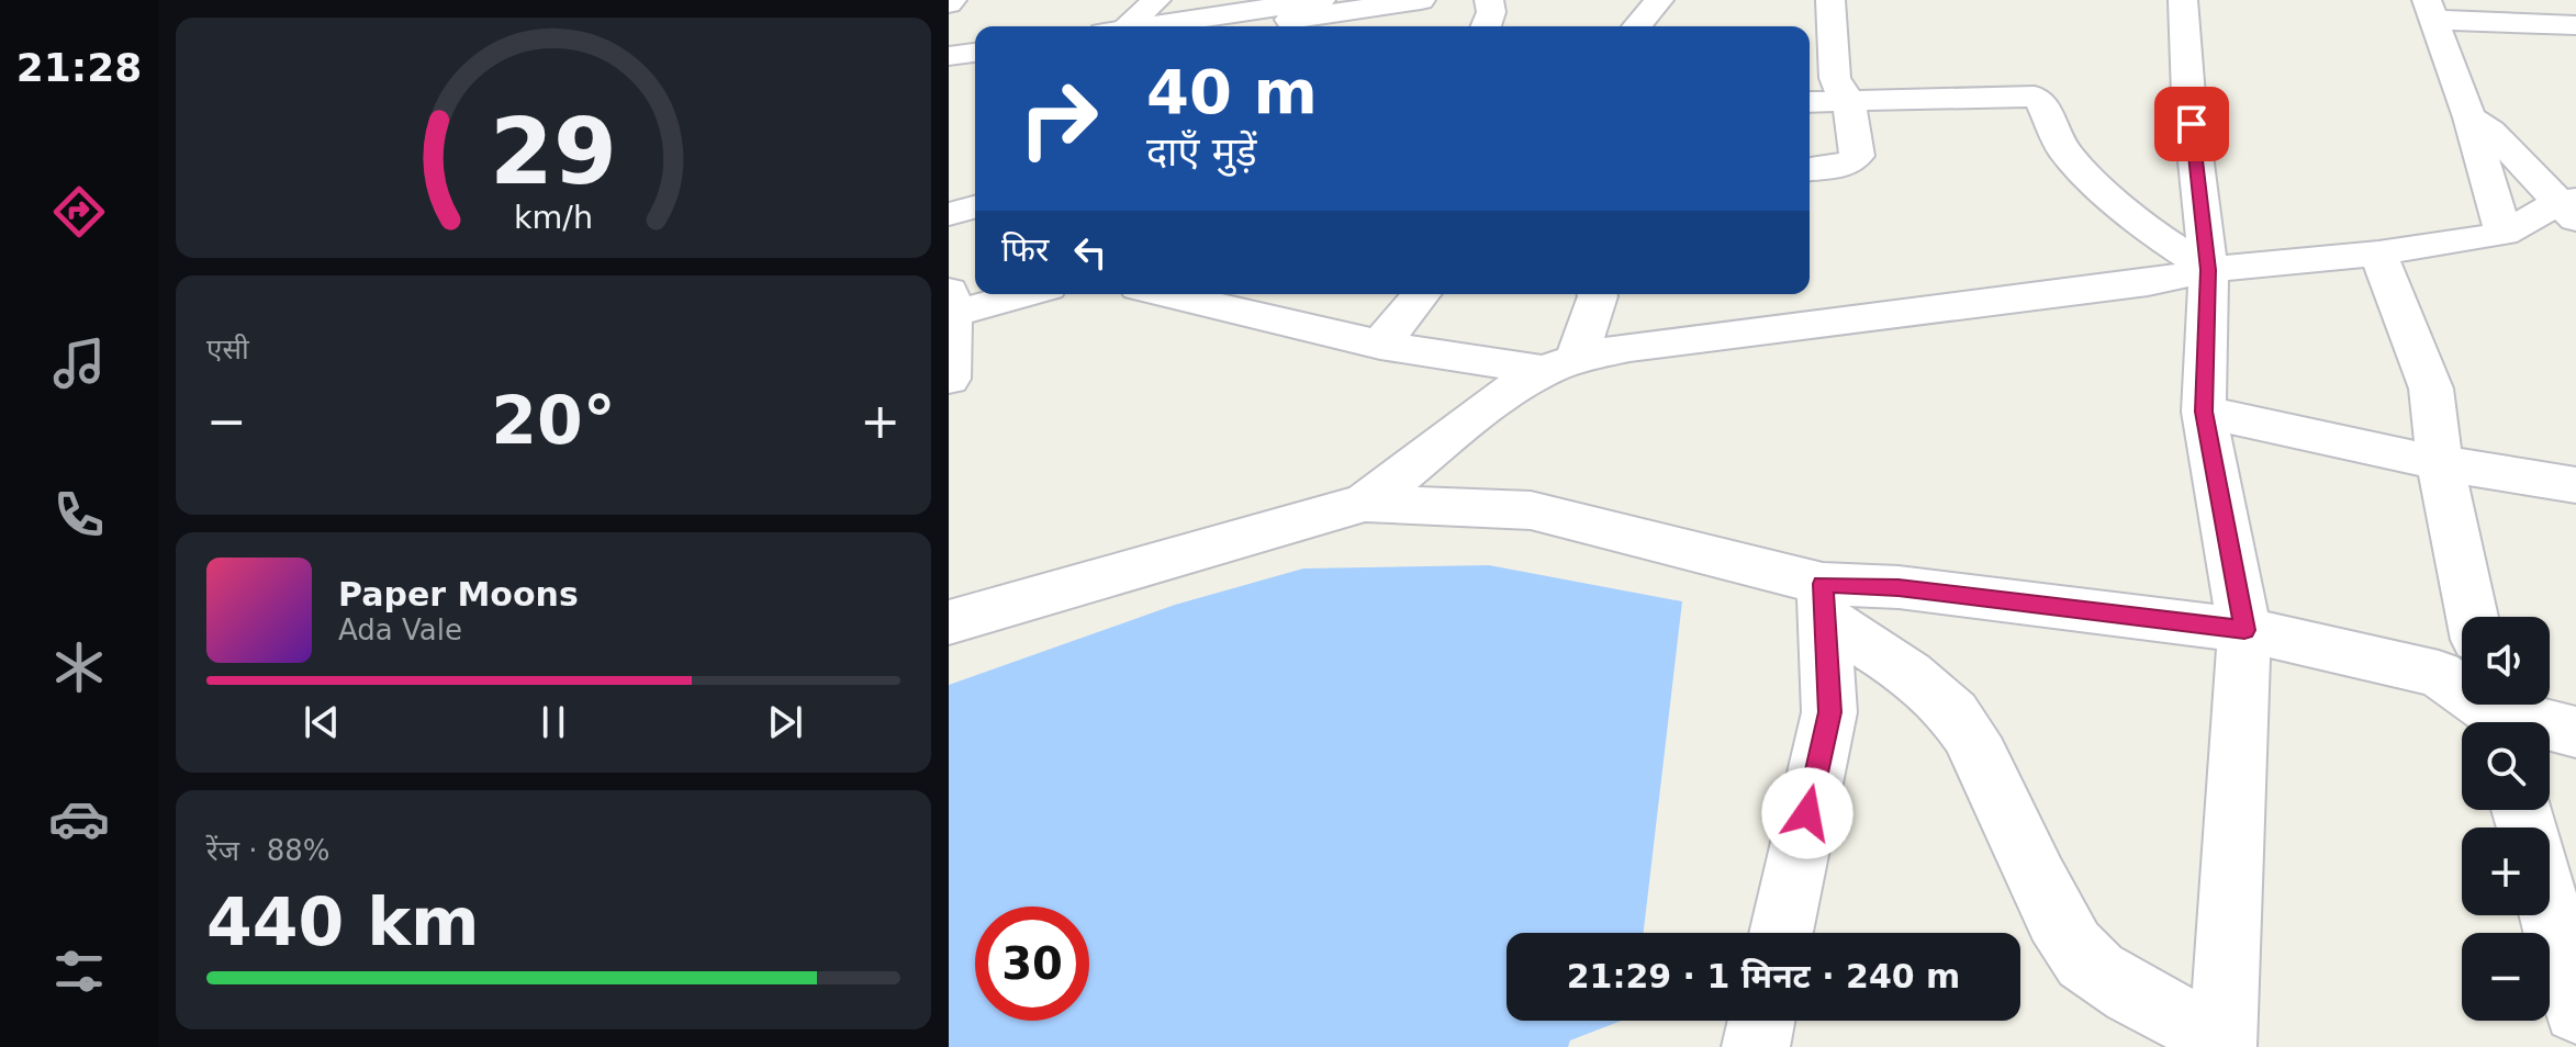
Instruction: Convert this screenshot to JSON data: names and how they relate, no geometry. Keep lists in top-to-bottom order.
{
  "page": {
    "tabs": "21:28",
    "turn": ["40 m", "दाएँ मुड़ें"],
    "then": "फिर",
    "tile": [
      "एसी",
      ["रेंज · 88%", "440 km"]
    ],
    "heat": ["−", "20°", "+"],
    "song": ["Paper Moons", "Ada Vale"],
    "map_buttons": ["+", "−"],
    "limit": "30",
    "trip": "21:29 · 1 मिनट · 240 m",
    "gauge": ["29", "km/h"]
  }
}
